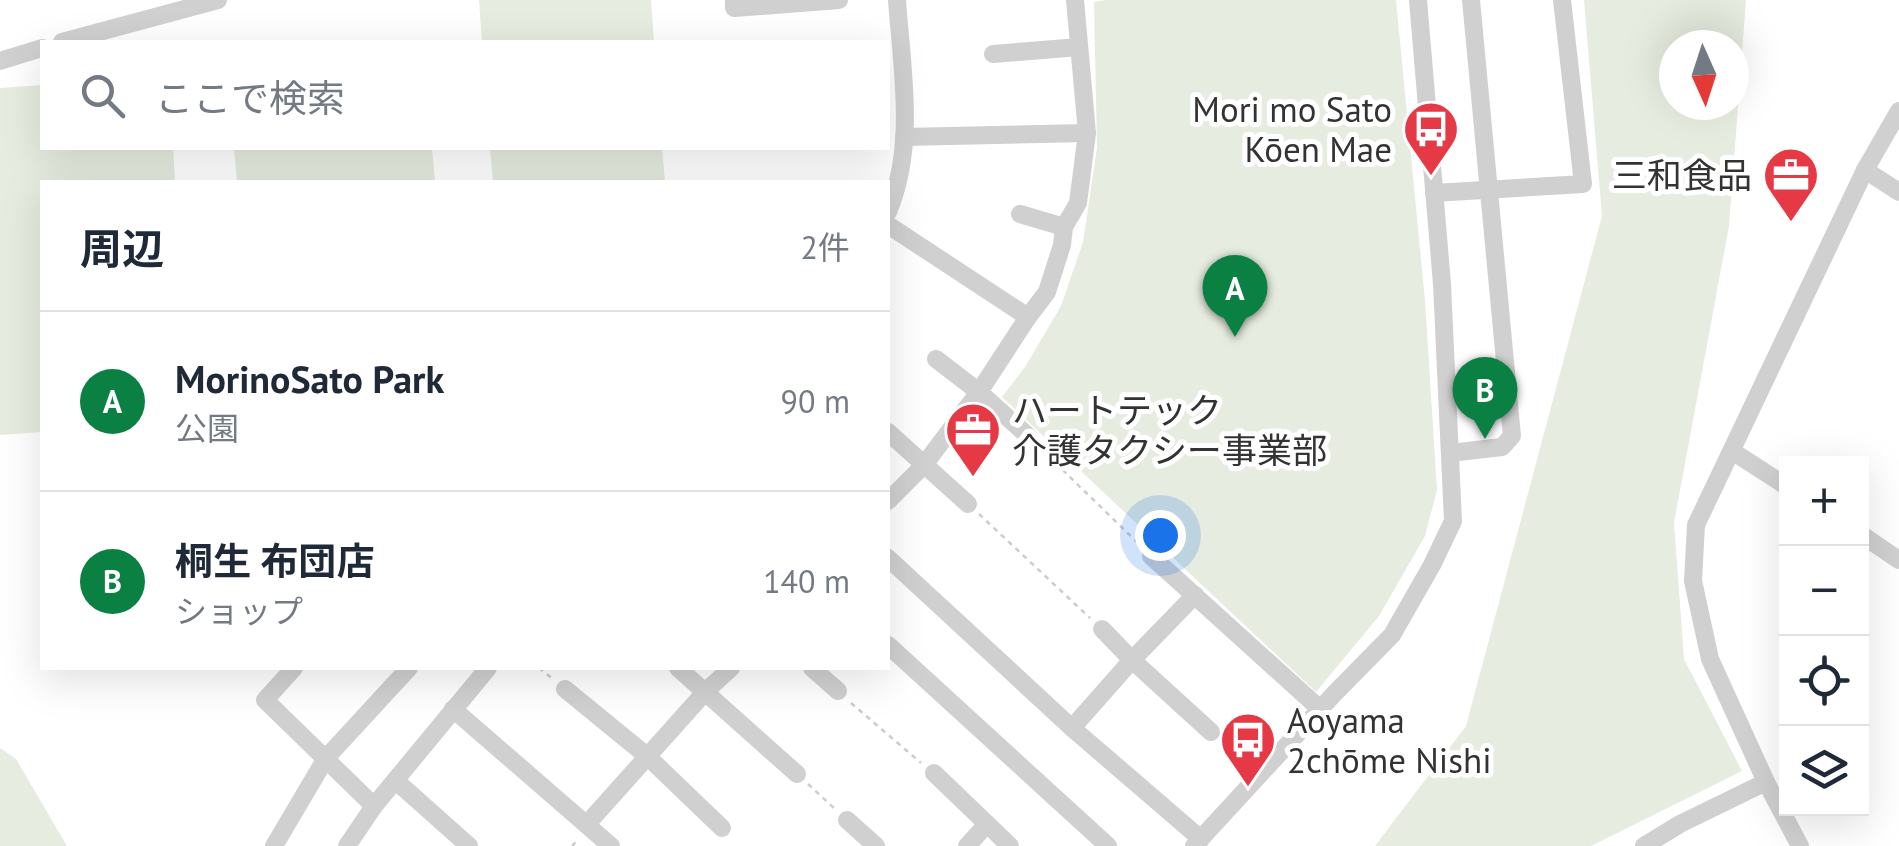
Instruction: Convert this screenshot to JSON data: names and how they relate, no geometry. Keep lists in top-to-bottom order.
{
  "places": {
    "bus stop": ["Mori mo Sato Kōen Mae", "Aoyama 2chōme Nishi"],
    "office": ["三和食品", "ハートテック 介護タクシー事業部"]
  },
  "north": "bottom",
  "page": {
    "search": "ここで検索",
    "heading": ["周辺", "2件"],
    "pins": ["A", "B"],
    "list": [
      {
        "mark": "A",
        "name": "MorinoSato Park",
        "note": "公園",
        "value": "90 m"
      },
      {
        "mark": "B",
        "name": "桐生 布団店",
        "note": "ショップ",
        "value": "140 m"
      }
    ],
    "map_buttons": ["+", "−"]
  }
}
